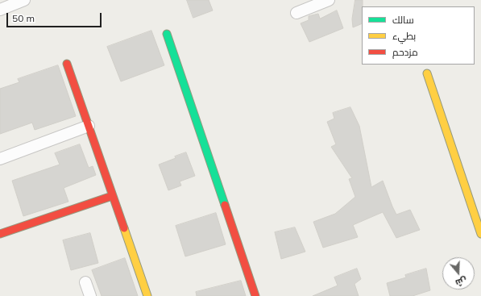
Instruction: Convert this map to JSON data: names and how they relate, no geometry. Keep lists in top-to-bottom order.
{
  "legend": ["سالك", "بطيء", "مزدحم"],
  "scale_bar": "50 m",
  "north": "bottom"
}
